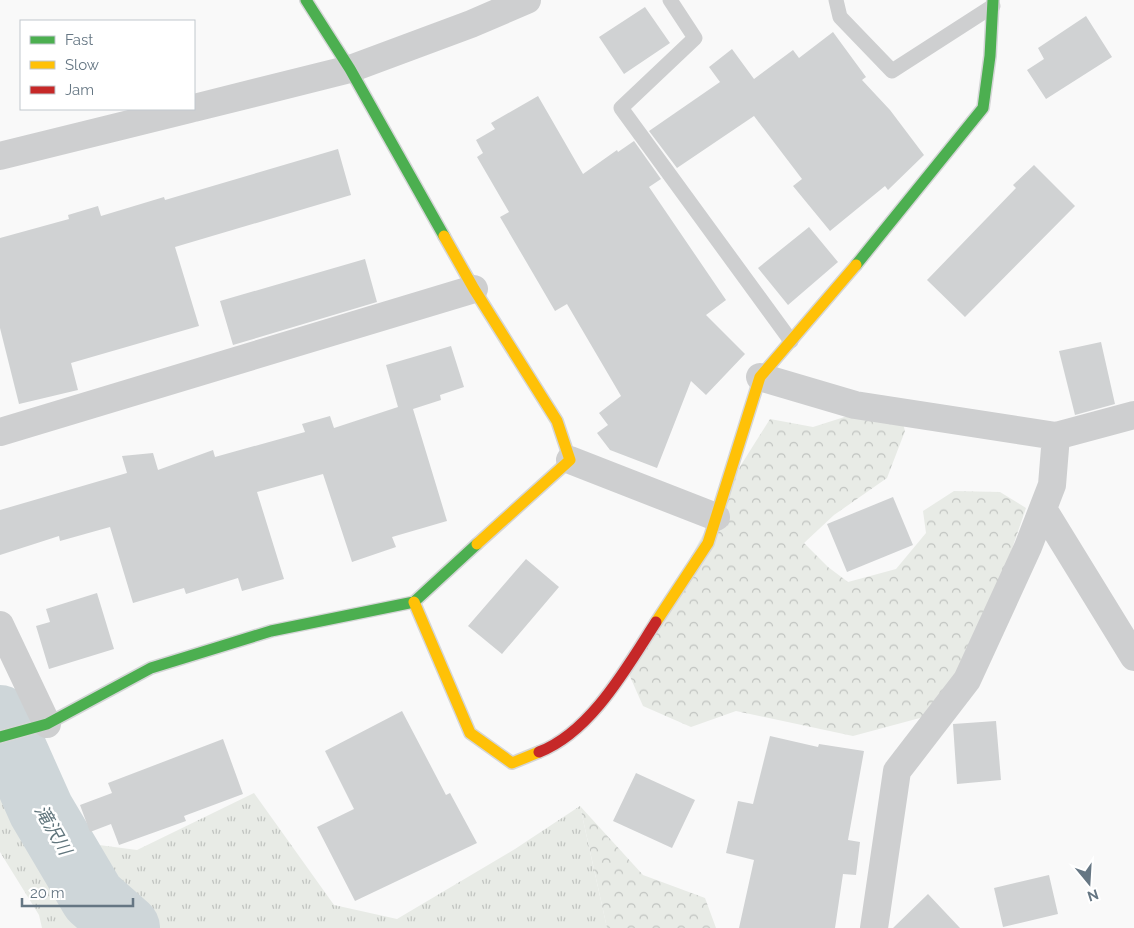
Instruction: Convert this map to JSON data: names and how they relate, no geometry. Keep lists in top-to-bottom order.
{
  "water": ["滝沢川"],
  "legend": ["Fast", "Slow", "Jam"],
  "scale_bar": "20 m",
  "north": "bottom"
}
